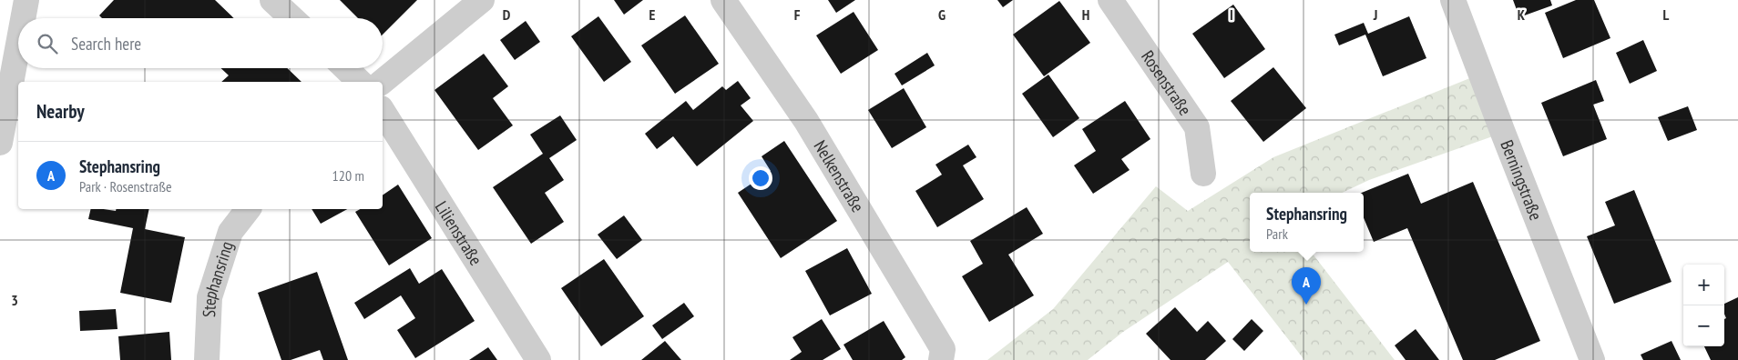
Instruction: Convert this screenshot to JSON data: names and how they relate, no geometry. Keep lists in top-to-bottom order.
{
  "streets": {
    "street": [
      "Rosenstraße",
      "Nelkenstraße",
      "Berningstraße",
      "Lilienstraße",
      "Stephansring"
    ]
  },
  "page": {
    "search": "Search here",
    "heading": "Nearby",
    "list": [
      {
        "mark": "A",
        "name": "Stephansring",
        "note": "Park · Rosenstraße",
        "value": "120 m"
      }
    ],
    "popup": ["Stephansring", "Park"],
    "map_buttons": ["+", "−"],
    "pins": "A"
  },
  "grid": {
    "columns": [
      "D",
      "E",
      "F",
      "G",
      "H",
      "I",
      "J",
      "K",
      "L"
    ],
    "rows": ["3"]
  }
}
